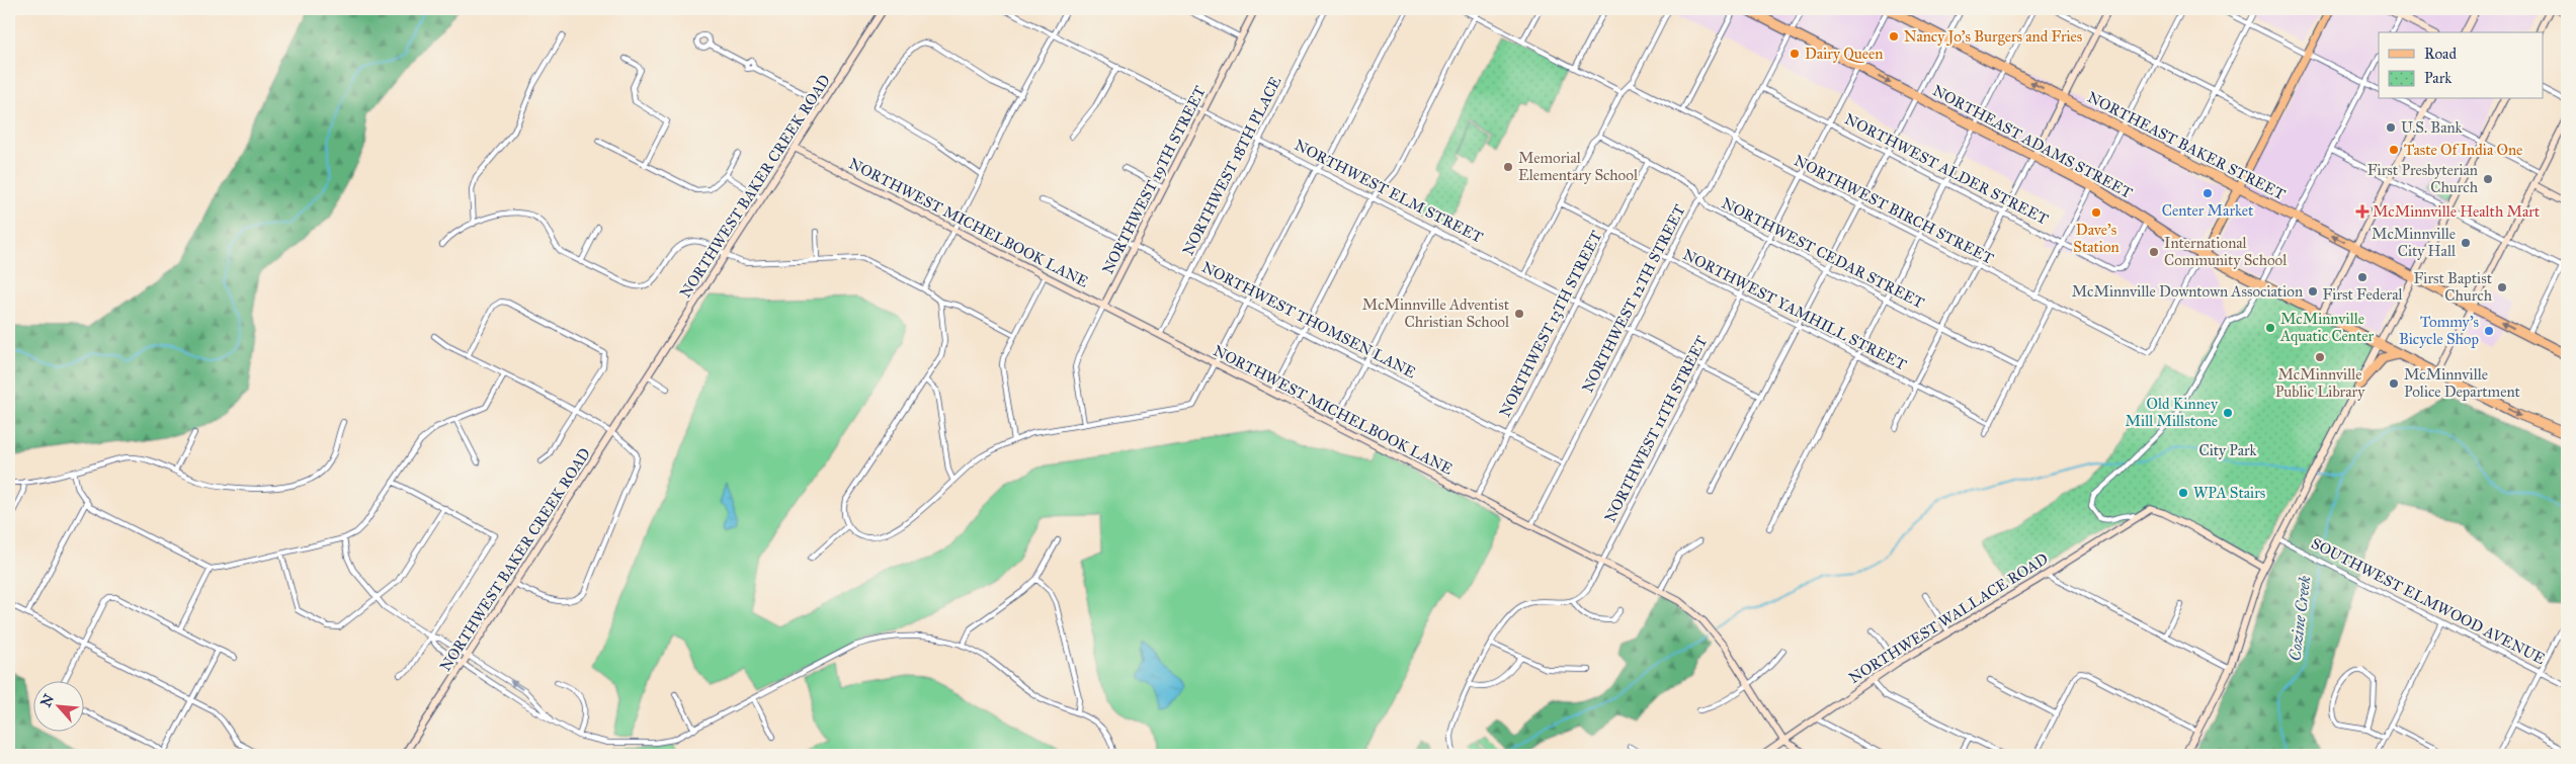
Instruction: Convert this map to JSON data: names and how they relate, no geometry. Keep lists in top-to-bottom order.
{
  "streets": {
    "highway": ["NORTHEAST ADAMS STREET", "NORTHEAST BAKER STREET"],
    "street": [
      "NORTHWEST 18TH PLACE",
      "NORTHWEST ALDER STREET",
      "NORTHWEST 19TH STREET",
      "NORTHWEST BAKER CREEK ROAD",
      "NORTHWEST ELM STREET",
      "NORTHWEST BIRCH STREET",
      "NORTHWEST MICHELBOOK LANE",
      "NORTHWEST CEDAR STREET",
      "NORTHWEST 12TH STREET",
      "NORTHWEST YAMHILL STREET",
      "NORTHWEST THOMSEN LANE",
      "NORTHWEST 13TH STREET",
      "NORTHWEST 11TH STREET",
      "SOUTHWEST ELMWOOD AVENUE",
      "NORTHWEST WALLACE ROAD"
    ]
  },
  "crossings": [
    ["NORTHEAST ADAMS STREET", "NORTHWEST ALDER STREET"],
    ["NORTHEAST ADAMS STREET", "NORTHWEST BIRCH STREET"],
    ["NORTHEAST ADAMS STREET", "NORTHWEST 12TH STREET"],
    ["NORTHEAST ADAMS STREET", "NORTHWEST 11TH STREET"],
    ["NORTHEAST BAKER STREET", "NORTHWEST 11TH STREET"],
    ["NORTHWEST 18TH PLACE", "NORTHWEST ELM STREET"],
    ["NORTHWEST 18TH PLACE", "NORTHWEST MICHELBOOK LANE"],
    ["NORTHWEST 18TH PLACE", "NORTHWEST THOMSEN LANE"],
    ["NORTHWEST ALDER STREET", "NORTHWEST 12TH STREET"],
    ["NORTHWEST ALDER STREET", "NORTHWEST 11TH STREET"],
    ["NORTHWEST 19TH STREET", "NORTHWEST ELM STREET"],
    ["NORTHWEST 19TH STREET", "NORTHWEST MICHELBOOK LANE"],
    ["NORTHWEST 19TH STREET", "NORTHWEST THOMSEN LANE"],
    ["NORTHWEST BAKER CREEK ROAD", "NORTHWEST MICHELBOOK LANE"],
    ["NORTHWEST ELM STREET", "NORTHWEST 12TH STREET"],
    ["NORTHWEST ELM STREET", "NORTHWEST 13TH STREET"],
    ["NORTHWEST ELM STREET", "NORTHWEST 11TH STREET"],
    ["NORTHWEST BIRCH STREET", "NORTHWEST 12TH STREET"],
    ["NORTHWEST BIRCH STREET", "NORTHWEST 11TH STREET"],
    ["NORTHWEST MICHELBOOK LANE", "NORTHWEST 12TH STREET"],
    ["NORTHWEST MICHELBOOK LANE", "NORTHWEST 13TH STREET"],
    ["NORTHWEST MICHELBOOK LANE", "NORTHWEST 11TH STREET"],
    ["NORTHWEST MICHELBOOK LANE", "NORTHWEST WALLACE ROAD"],
    ["NORTHWEST CEDAR STREET", "NORTHWEST 12TH STREET"],
    ["NORTHWEST CEDAR STREET", "NORTHWEST 13TH STREET"],
    ["NORTHWEST CEDAR STREET", "NORTHWEST 11TH STREET"],
    ["NORTHWEST 12TH STREET", "NORTHWEST YAMHILL STREET"],
    ["NORTHWEST 12TH STREET", "NORTHWEST THOMSEN LANE"],
    ["NORTHWEST YAMHILL STREET", "NORTHWEST 13TH STREET"],
    ["NORTHWEST YAMHILL STREET", "NORTHWEST 11TH STREET"],
    ["NORTHWEST THOMSEN LANE", "NORTHWEST 13TH STREET"]
  ],
  "water": ["Cozine Creek"],
  "parks": ["City Park"],
  "places": {
    "other": [
      "Nancy Jo's Burgers and Fries",
      "Dairy Queen",
      "U.S. Bank",
      "Taste Of India One",
      "Memorial Elementary School",
      "First Presbyterian Church",
      "Center Market",
      "Dave's Station",
      "McMinnville City Hall",
      "International Community School",
      "First Federal",
      "First Baptist Church",
      "McMinnville Downtown Association",
      "McMinnville Adventist Christian School",
      "McMinnville Aquatic Center",
      "Tommy's Bicycle Shop",
      "McMinnville Public Library",
      "McMinnville Police Department",
      "Old Kinney Mill Millstone",
      "WPA Stairs"
    ],
    "health": ["McMinnville Health Mart"]
  },
  "legend": ["Road", "Park"],
  "north": "top left"
}
